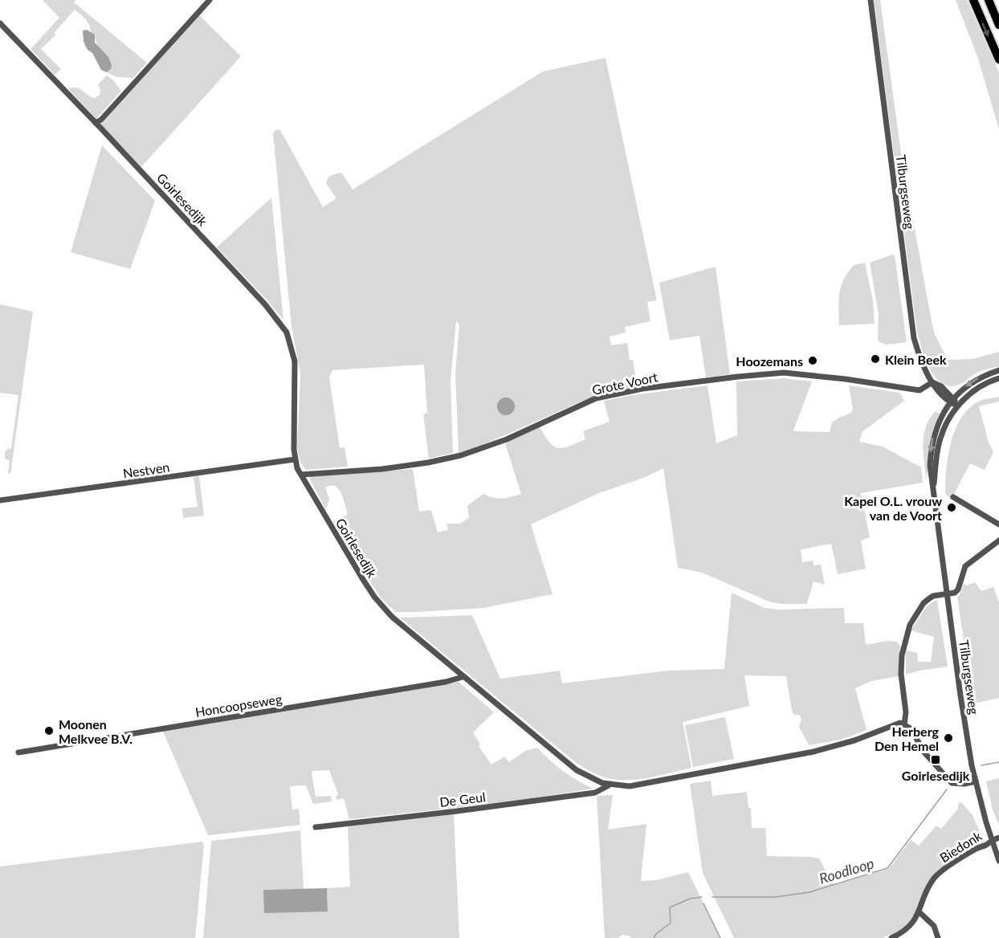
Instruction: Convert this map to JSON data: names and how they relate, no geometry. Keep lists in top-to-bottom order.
{
  "streets": {
    "street": [
      "Tilburgseweg",
      "Goirlesedijk",
      "Grote Voort",
      "Nestven",
      "Honcoopseweg",
      "De Geul",
      "Biedonk"
    ]
  },
  "crossings": [
    ["Tilburgseweg", "Grote Voort"],
    ["Tilburgseweg", "Biedonk"],
    ["Goirlesedijk", "Grote Voort"],
    ["Goirlesedijk", "Nestven"],
    ["Goirlesedijk", "Honcoopseweg"],
    ["Goirlesedijk", "De Geul"]
  ],
  "water": ["Roodloop"],
  "places": {
    "other": [
      "Klein Beek",
      "Hoozemans",
      "Kapel O.L. vrouw van de Voort",
      "Moonen Melkvee B.V.",
      "Herberg Den Hemel"
    ],
    "transit": ["Goirlesedijk"]
  }
}
